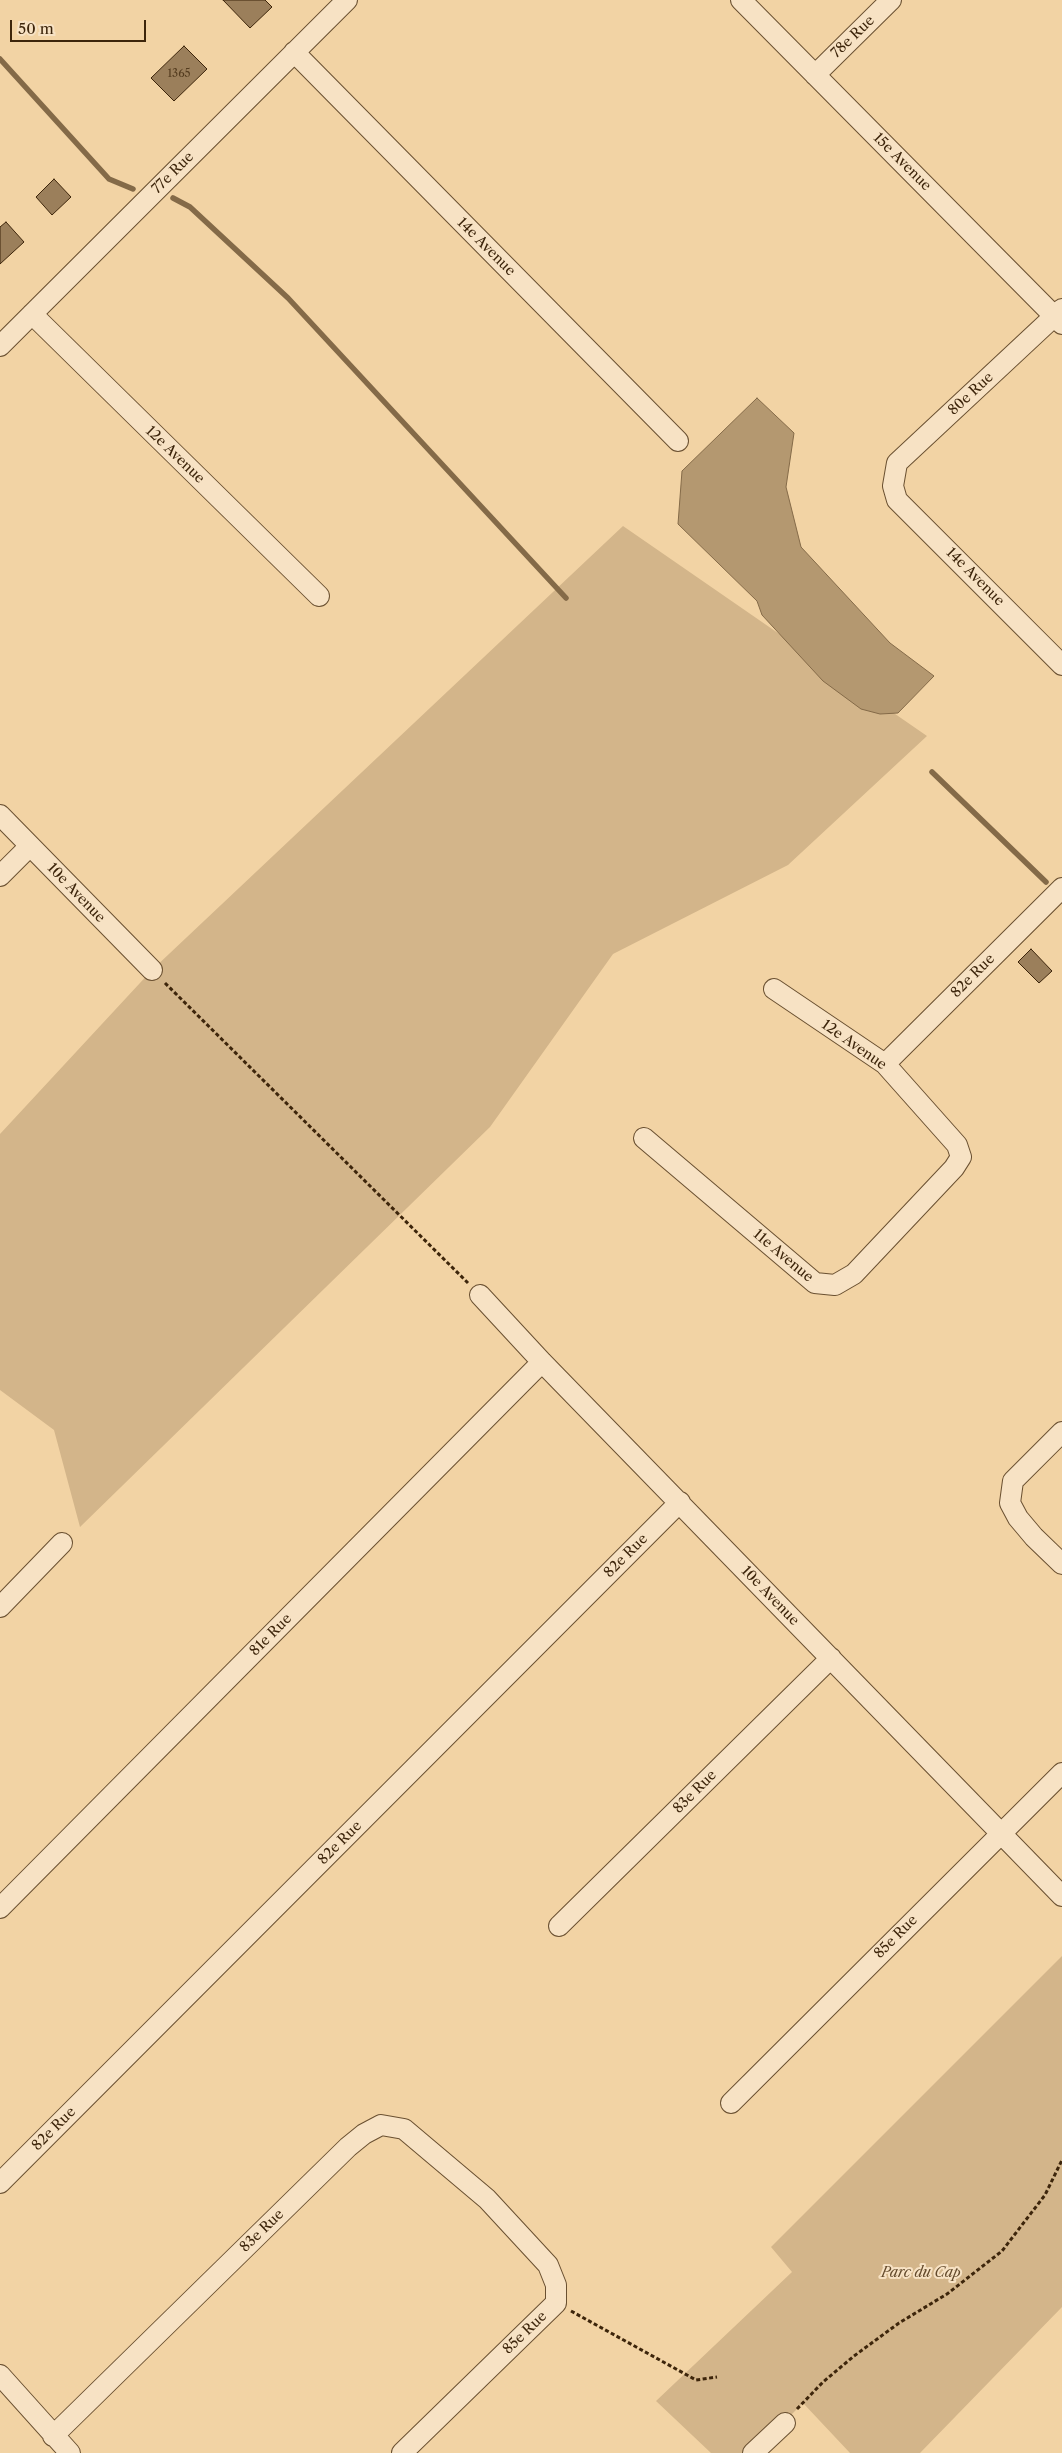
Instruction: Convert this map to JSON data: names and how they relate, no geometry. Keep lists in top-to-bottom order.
{
  "streets": {
    "street": [
      "78e Rue",
      "15e Avenue",
      "77e Rue",
      "14e Avenue",
      "80e Rue",
      "12e Avenue",
      "10e Avenue",
      "82e Rue",
      "11e Avenue",
      "81e Rue",
      "83e Rue",
      "85e Rue"
    ]
  },
  "crossings": [
    ["78e Rue", "15e Avenue"],
    ["15e Avenue", "80e Rue"],
    ["77e Rue", "14e Avenue"],
    ["77e Rue", "12e Avenue"],
    ["14e Avenue", "80e Rue"],
    ["12e Avenue", "82e Rue"],
    ["12e Avenue", "11e Avenue"],
    ["10e Avenue", "82e Rue"],
    ["10e Avenue", "81e Rue"],
    ["10e Avenue", "83e Rue"],
    ["10e Avenue", "85e Rue"],
    ["83e Rue", "85e Rue"]
  ],
  "parks": ["Parc du Cap"],
  "house_numbers": ["1365"],
  "scale_bar": "50 m"
}
